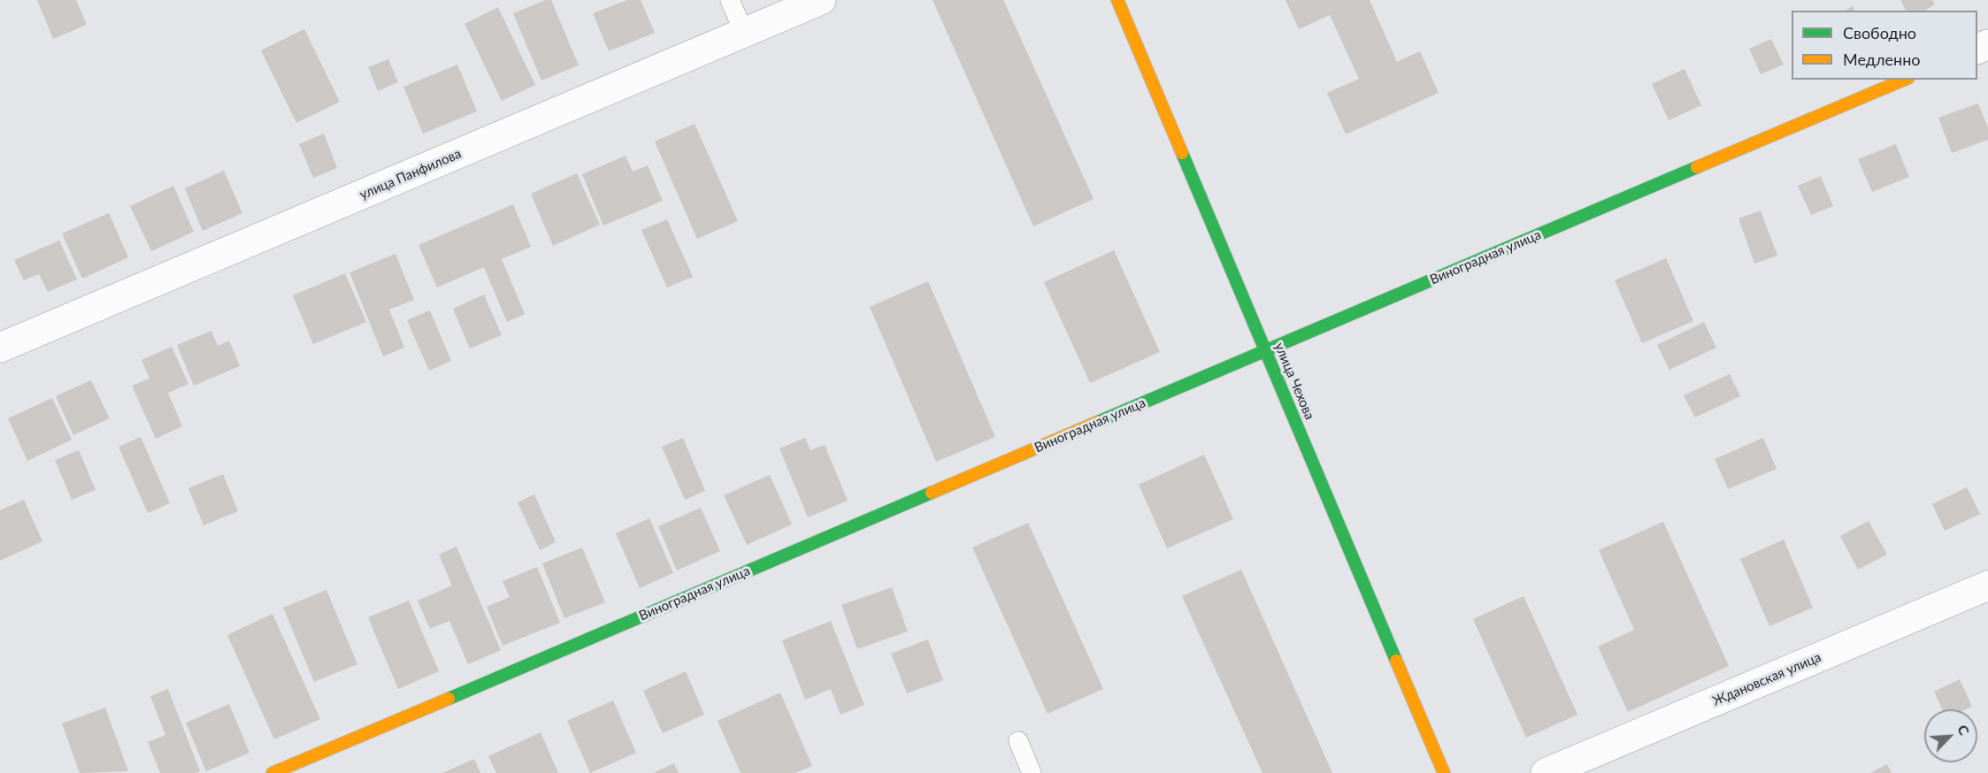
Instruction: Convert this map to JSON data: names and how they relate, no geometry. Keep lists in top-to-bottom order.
{
  "streets": {
    "street": [
      "улица Панфилова",
      "Виноградная улица",
      "улица Чехова",
      "Ждановская улица"
    ]
  },
  "crossings": [
    ["Виноградная улица", "улица Чехова"]
  ],
  "legend": ["Свободно", "Медленно"],
  "north": "top right"
}
